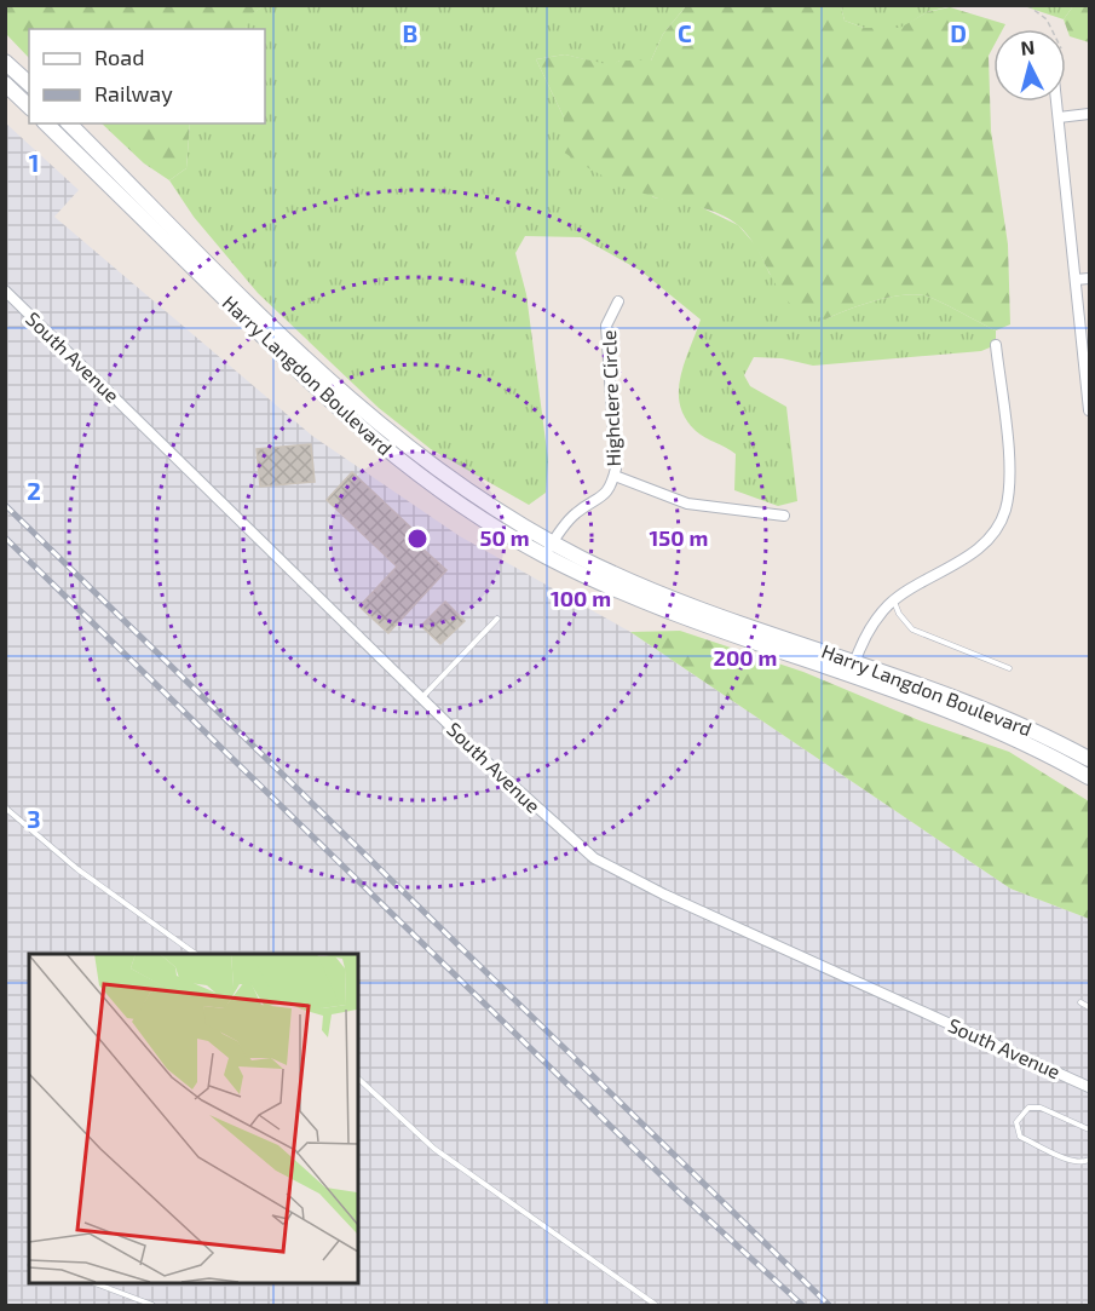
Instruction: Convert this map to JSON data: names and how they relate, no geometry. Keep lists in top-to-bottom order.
{
  "streets": {
    "main road": ["Harry Langdon Boulevard"],
    "street": ["South Avenue", "Highclere Circle"]
  },
  "crossings": [
    ["Harry Langdon Boulevard", "Highclere Circle"]
  ],
  "legend": ["Road", "Railway"],
  "north": "top",
  "grid": {
    "columns": ["B", "C", "D"],
    "rows": ["1", "2", "3"]
  },
  "rings": [
    "50 m",
    "150 m",
    "100 m",
    "200 m"
  ]
}
